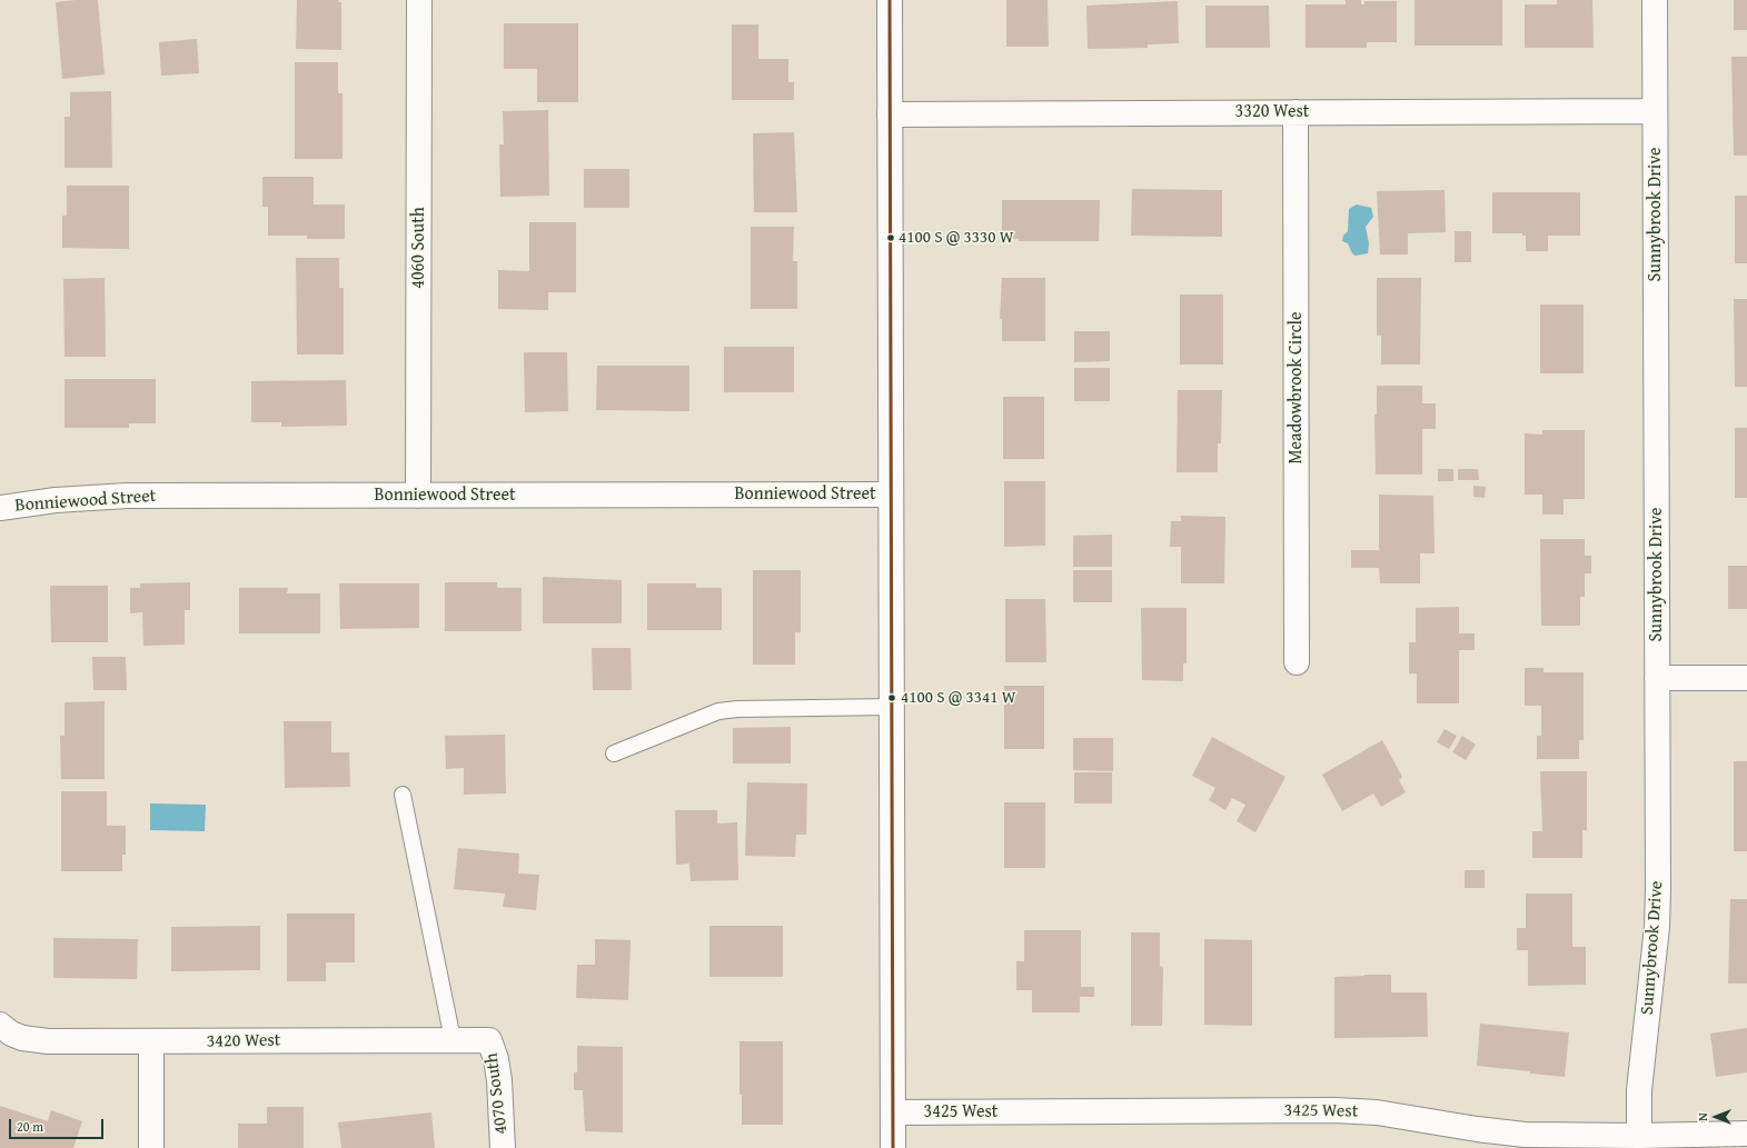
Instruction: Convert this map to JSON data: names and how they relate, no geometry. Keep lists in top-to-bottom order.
{
  "streets": {
    "street": [
      "3320 West",
      "Sunnybrook Drive",
      "4060 South",
      "Meadowbrook Circle",
      "Bonniewood Street",
      "3420 West",
      "4070 South",
      "3425 West"
    ]
  },
  "crossings": [
    ["3320 West", "Sunnybrook Drive"],
    ["3320 West", "Meadowbrook Circle"],
    ["Sunnybrook Drive", "3425 West"],
    ["4060 South", "Bonniewood Street"],
    ["3420 West", "4070 South"]
  ],
  "places": ["4100 S @ 3330 W", "4100 S @ 3341 W"],
  "scale_bar": "20 m",
  "north": "left"
}
